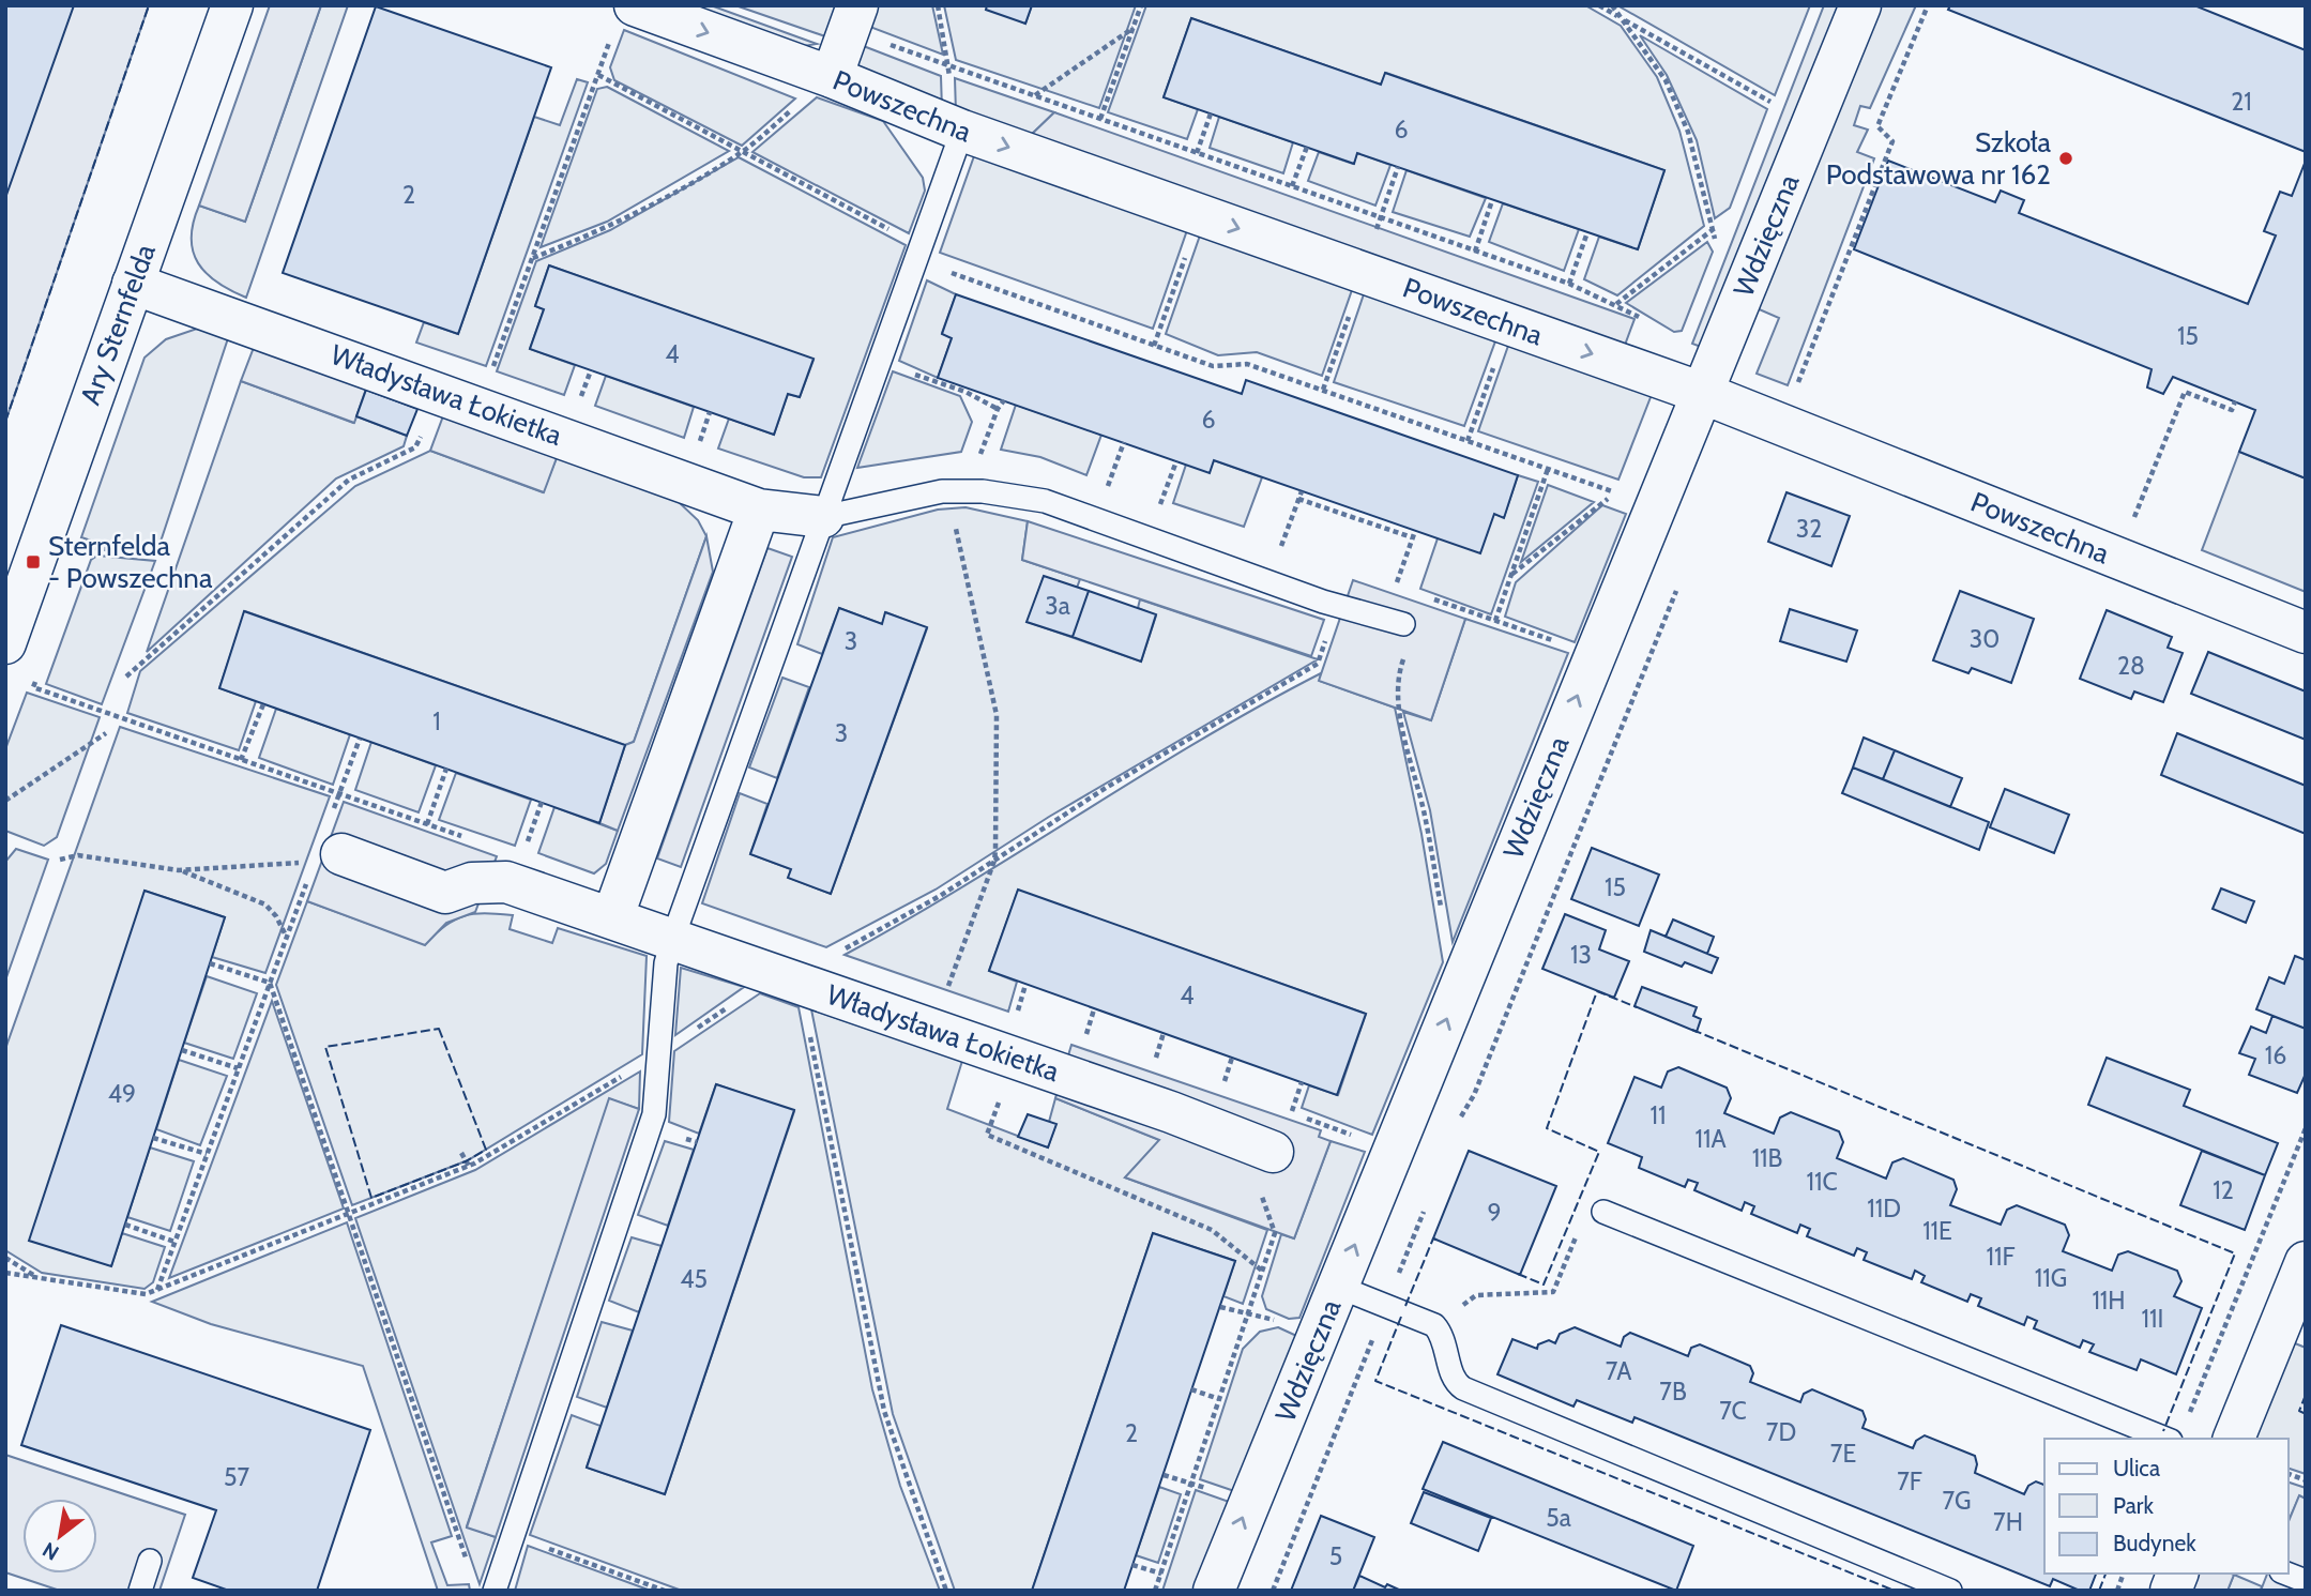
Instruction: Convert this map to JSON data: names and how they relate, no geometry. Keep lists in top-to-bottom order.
{
  "streets": {
    "street": [
      "Powszechna",
      "Wdzięczna",
      "Ary Sternfelda",
      "Władysława Łokietka"
    ]
  },
  "crossings": [
    ["Powszechna", "Wdzięczna"],
    ["Ary Sternfelda", "Władysława Łokietka"]
  ],
  "one_way": ["Powszechna", "Wdzięczna"],
  "places": {
    "other": ["Szkoła Podstawowa nr 162"],
    "transit": ["Sternfelda - Powszechna"]
  },
  "house_numbers": [
    "21",
    "6",
    "2",
    "15",
    "4",
    "6",
    "32",
    "3a",
    "30",
    "3",
    "28",
    "1",
    "3",
    "15",
    "13",
    "4",
    "16",
    "49",
    "11",
    "11A",
    "11B",
    "11C",
    "12",
    "11D",
    "9",
    "11E",
    "11F",
    "11G",
    "45",
    "11H",
    "11I",
    "7A",
    "7B",
    "7C",
    "7D",
    "2",
    "7E",
    "57",
    "7F",
    "7G",
    "5a",
    "7H",
    "5"
  ],
  "legend": ["Ulica", "Park", "Budynek"],
  "north": "bottom left"
}
